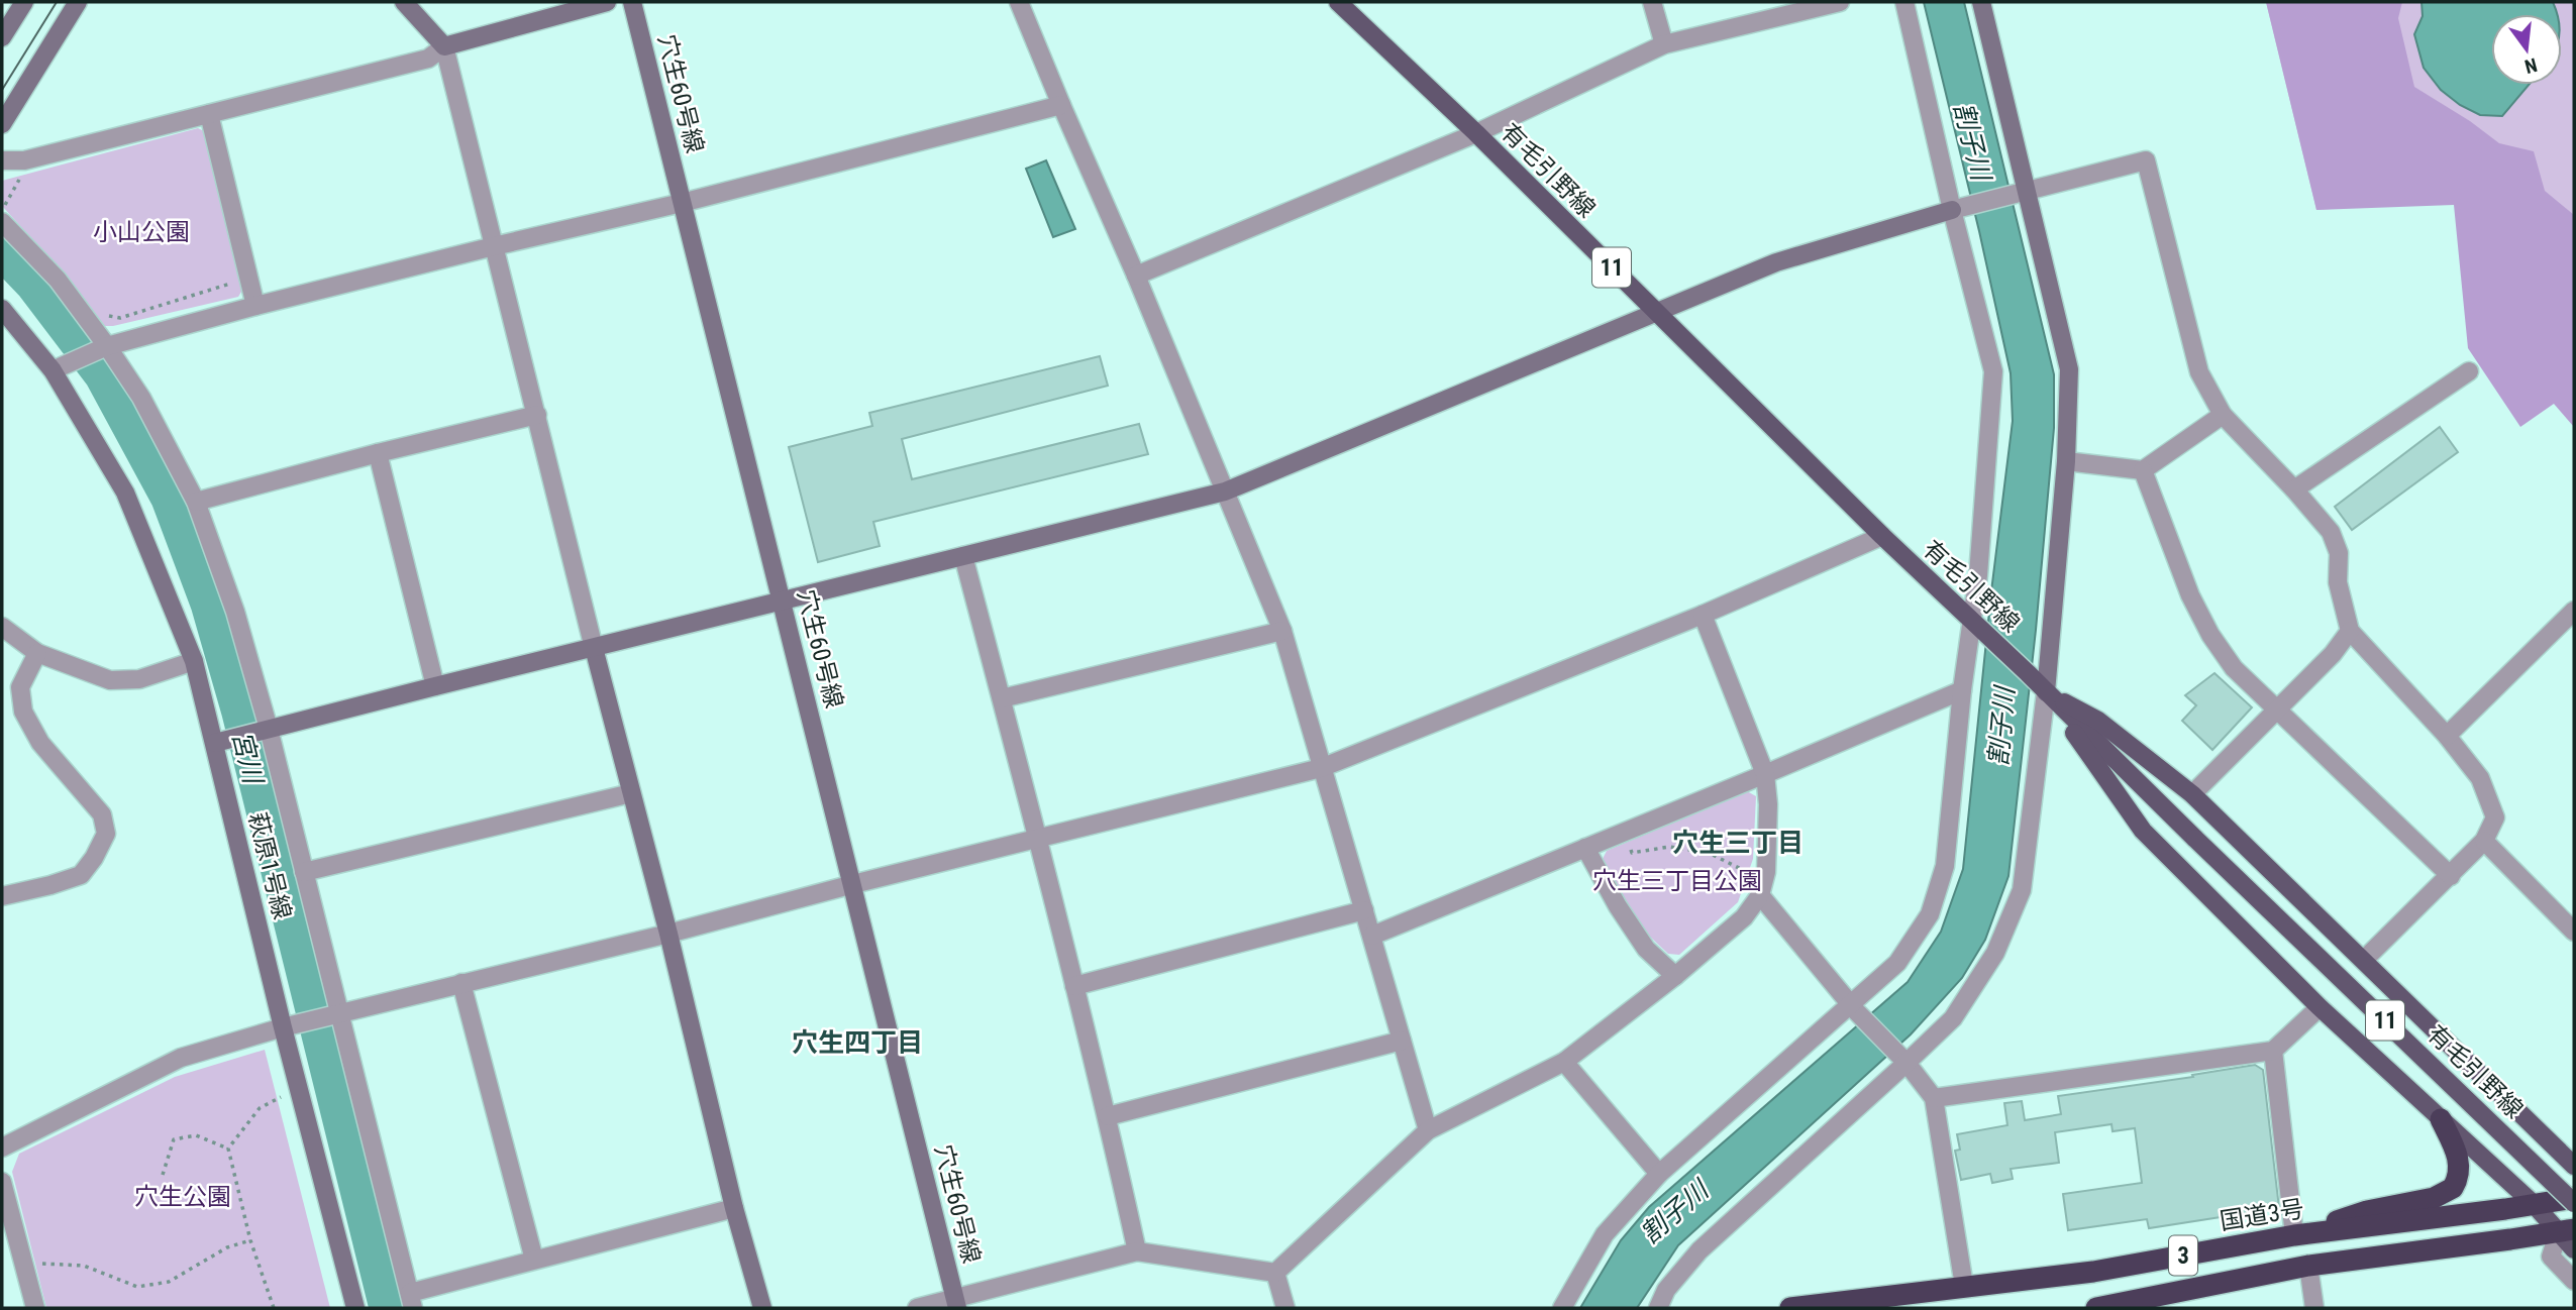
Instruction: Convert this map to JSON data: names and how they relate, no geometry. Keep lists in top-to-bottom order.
{
  "streets": {
    "highway": ["国道3号", "3"],
    "main road": ["有毛引野線", "11"],
    "street": ["穴生60号線", "萩原1号線"]
  },
  "crossings": [
    ["有毛引野線", "国道3号"],
    ["国道3号", "3"]
  ],
  "districts": ["穴生三丁目", "穴生四丁目"],
  "water": ["割子川", "宮川"],
  "parks": ["小山公園", "穴生三丁目公園", "穴生公園"],
  "north": "bottom"
}
